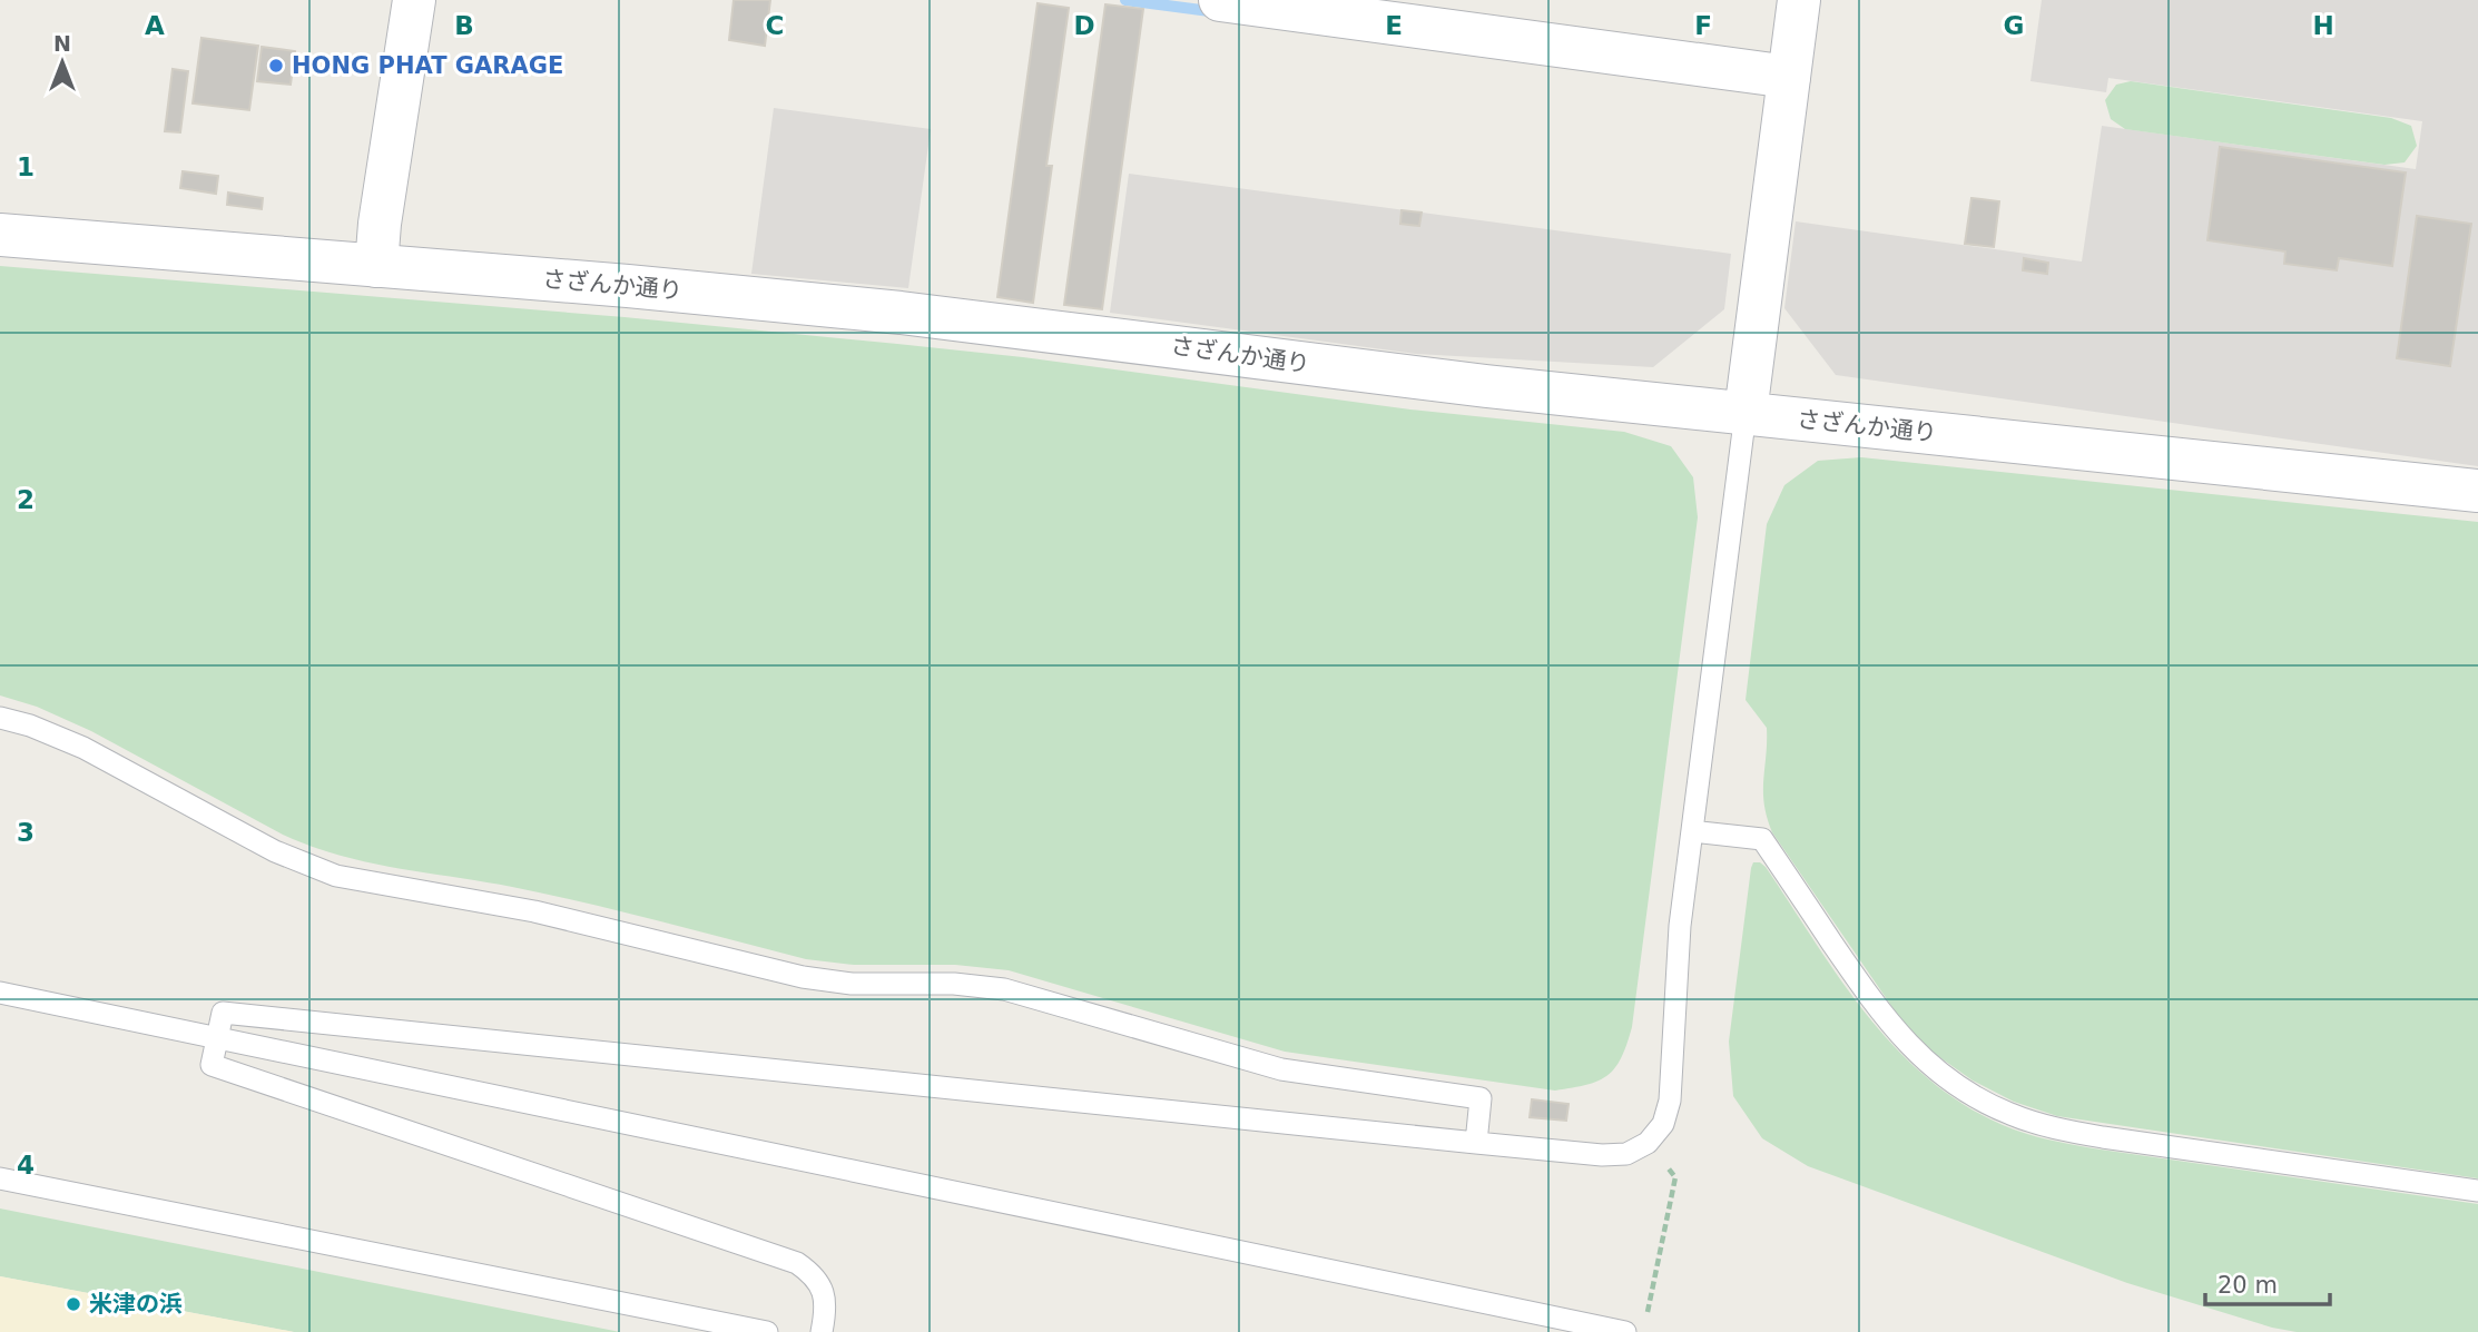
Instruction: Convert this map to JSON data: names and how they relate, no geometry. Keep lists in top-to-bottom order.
{
  "streets": {
    "street": ["さざんか通り"]
  },
  "places": ["HONG PHAT GARAGE", "米津の浜"],
  "scale_bar": "20 m",
  "north": "top",
  "grid": {
    "columns": [
      "A",
      "B",
      "C",
      "D",
      "E",
      "F",
      "G",
      "H"
    ],
    "rows": [
      "1",
      "2",
      "3",
      "4"
    ]
  }
}
